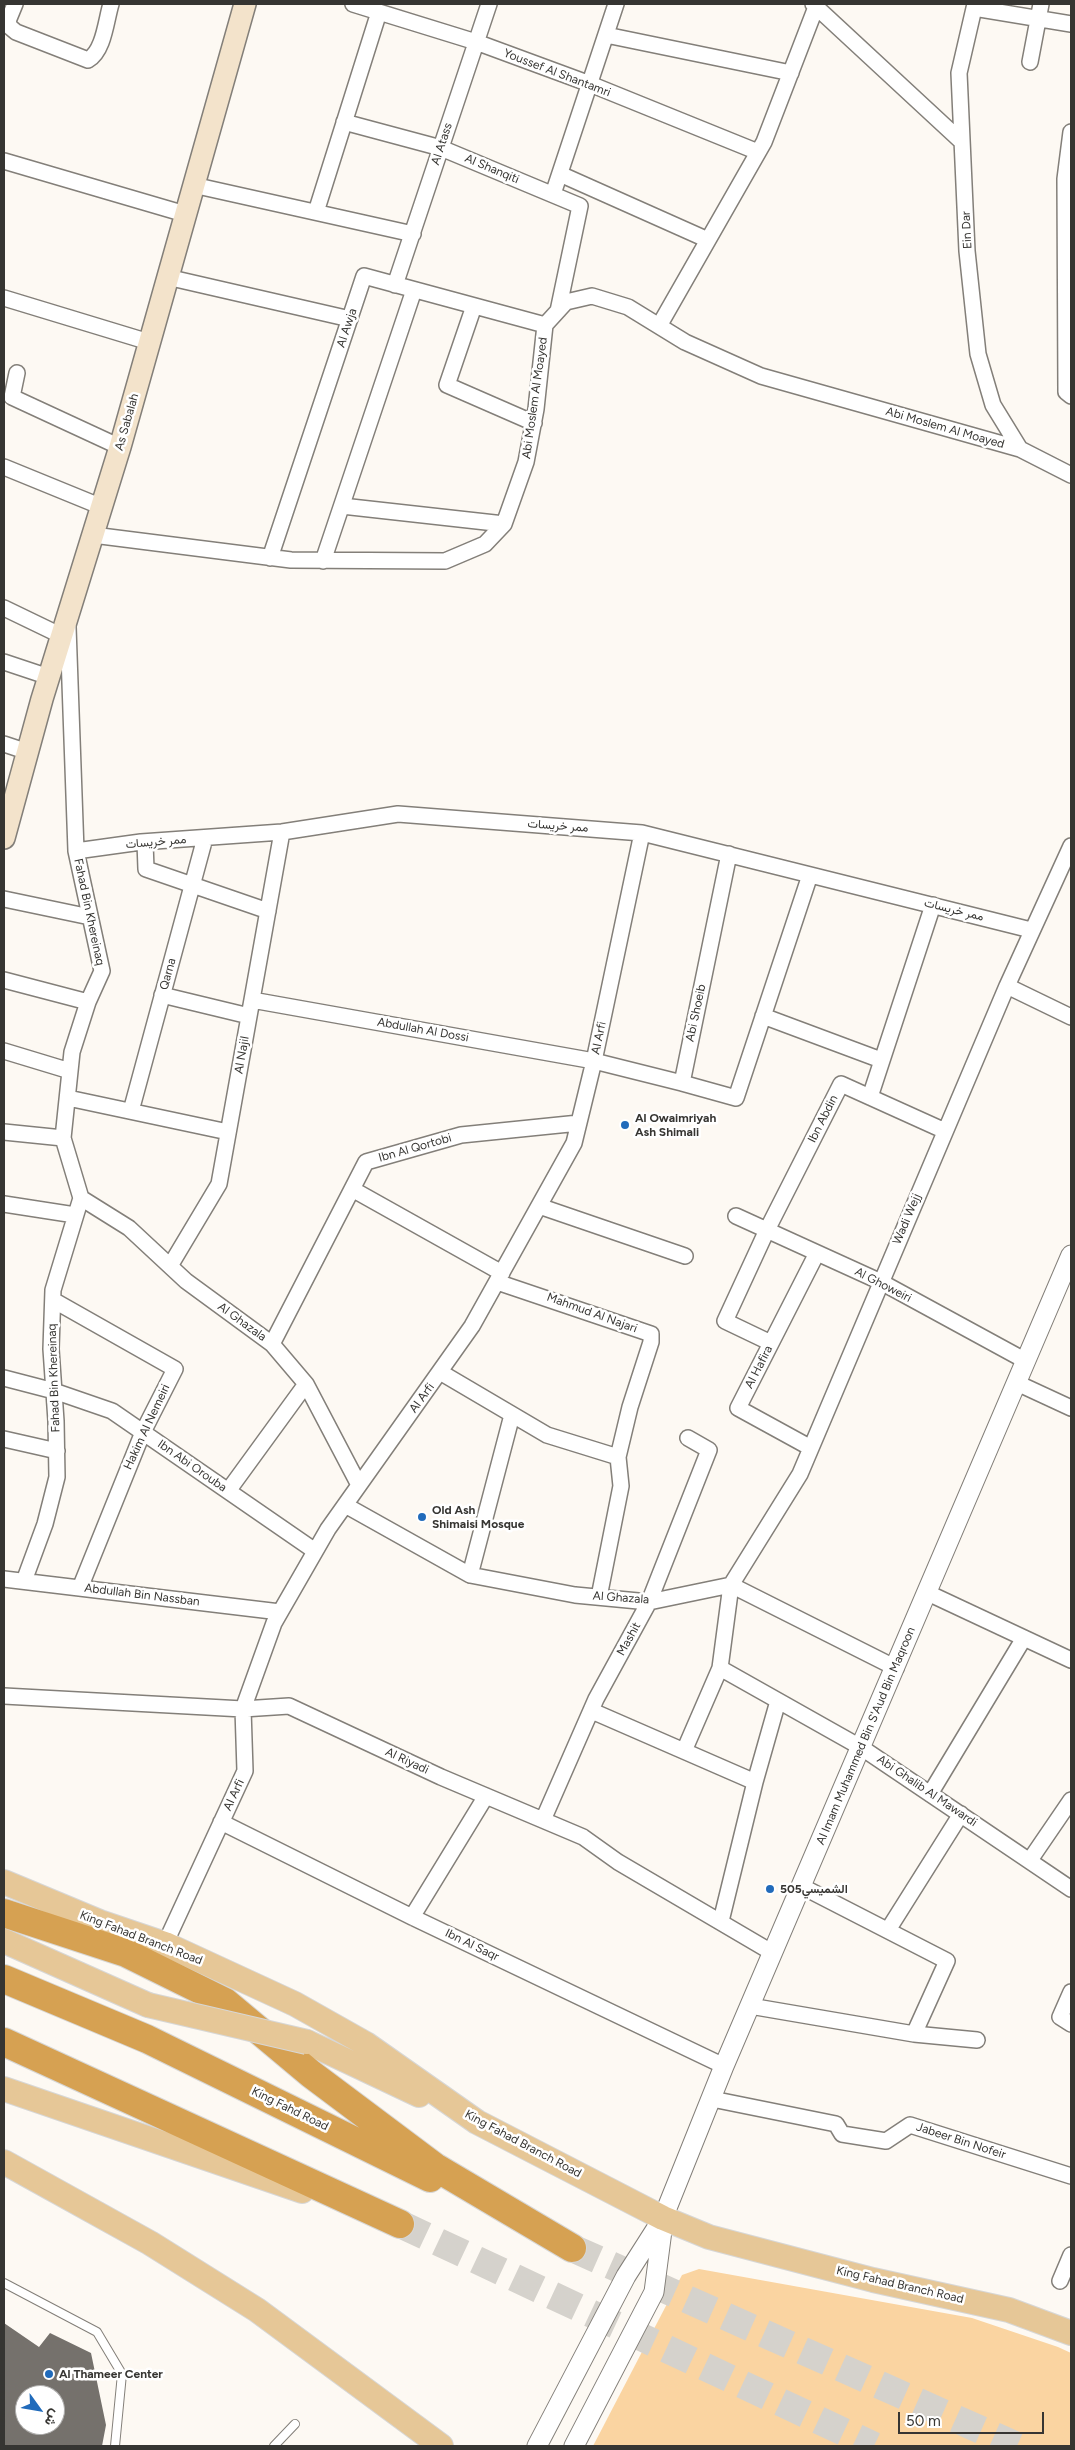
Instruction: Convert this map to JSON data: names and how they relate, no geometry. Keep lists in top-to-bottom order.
{
  "streets": {
    "highway": ["King Fahd Road"],
    "main road": ["As Sabalah", "King Fahad Branch Road"],
    "street": [
      "Youssef Al Shantamri",
      "Al Atass",
      "Al Shanqiti",
      "Ein Dar",
      "Al Awja",
      "Abi Moslem Al Moayed",
      "ممر خريسات",
      "Fahad Bin Khereinaq",
      "Qarna",
      "Abi Shoeib",
      "Abdullah Al Dossi",
      "Al Arfi",
      "Al Najil",
      "Ibn Abdin",
      "Ibn Al Qortobi",
      "Wadi Wejj",
      "Al Ghoweiri",
      "Mahmud Al Najari",
      "Al Ghazala",
      "Al Hafira",
      "Hakim Al Nemeiri",
      "Ibn Abi Orouba",
      "Abdullah Bin Nassban",
      "Mashit",
      "Al Imam Muhammed Bin S'Aud Bin Maqroon",
      "Al Riyadi",
      "Abi Ghalib Al Mawardi",
      "Ibn Al Saqr",
      "Jabeer Bin Nofeir"
    ]
  },
  "crossings": [
    ["Youssef Al Shantamri", "Al Atass"],
    ["Al Atass", "Al Shanqiti"],
    ["Al Atass", "Al Awja"],
    ["Al Shanqiti", "Abi Moslem Al Moayed"],
    ["Ein Dar", "Abi Moslem Al Moayed"],
    ["Al Awja", "Abi Moslem Al Moayed"],
    ["Abi Moslem Al Moayed", "As Sabalah"],
    ["As Sabalah", "Fahad Bin Khereinaq"],
    ["ممر خريسات", "Fahad Bin Khereinaq"],
    ["ممر خريسات", "Qarna"],
    ["ممر خريسات", "Abi Shoeib"],
    ["ممر خريسات", "Al Arfi"],
    ["ممر خريسات", "Al Najil"],
    ["ممر خريسات", "Wadi Wejj"],
    ["Fahad Bin Khereinaq", "Al Ghazala"],
    ["Fahad Bin Khereinaq", "Hakim Al Nemeiri"],
    ["Fahad Bin Khereinaq", "Ibn Abi Orouba"],
    ["Fahad Bin Khereinaq", "Abdullah Bin Nassban"],
    ["Abdullah Al Dossi", "Al Arfi"],
    ["Abdullah Al Dossi", "Al Najil"],
    ["Al Arfi", "Ibn Al Qortobi"],
    ["Al Arfi", "Mahmud Al Najari"],
    ["Al Arfi", "Al Ghazala"],
    ["Al Arfi", "Ibn Abi Orouba"],
    ["Al Arfi", "Abdullah Bin Nassban"],
    ["Al Arfi", "Al Riyadi"],
    ["Al Arfi", "King Fahad Branch Road"],
    ["Al Arfi", "Ibn Al Saqr"],
    ["Al Najil", "Al Ghazala"],
    ["Ibn Abdin", "Wadi Wejj"],
    ["Ibn Abdin", "Al Ghoweiri"],
    ["Ibn Al Qortobi", "Al Ghazala"],
    ["Wadi Wejj", "Al Ghoweiri"],
    ["Wadi Wejj", "Al Ghazala"],
    ["Wadi Wejj", "Al Hafira"],
    ["Al Ghoweiri", "Al Hafira"],
    ["Al Ghoweiri", "Al Imam Muhammed Bin S'Aud Bin Maqroon"],
    ["Mahmud Al Najari", "Al Ghazala"],
    ["Al Ghazala", "Mashit"],
    ["Hakim Al Nemeiri", "Ibn Abi Orouba"],
    ["Hakim Al Nemeiri", "Abdullah Bin Nassban"],
    ["Mashit", "Al Riyadi"],
    ["Al Imam Muhammed Bin S'Aud Bin Maqroon", "Al Riyadi"],
    ["Al Imam Muhammed Bin S'Aud Bin Maqroon", "Abi Ghalib Al Mawardi"],
    ["Al Imam Muhammed Bin S'Aud Bin Maqroon", "King Fahad Branch Road"],
    ["Al Imam Muhammed Bin S'Aud Bin Maqroon", "Ibn Al Saqr"],
    ["Al Imam Muhammed Bin S'Aud Bin Maqroon", "Jabeer Bin Nofeir"]
  ],
  "places": [
    "Al Owaimriyah Ash Shimali",
    "Old Ash Shimaisi Mosque",
    "الشميسي505",
    "Al Thameer Center"
  ],
  "scale_bar": "50 m",
  "north": "bottom right"
}
